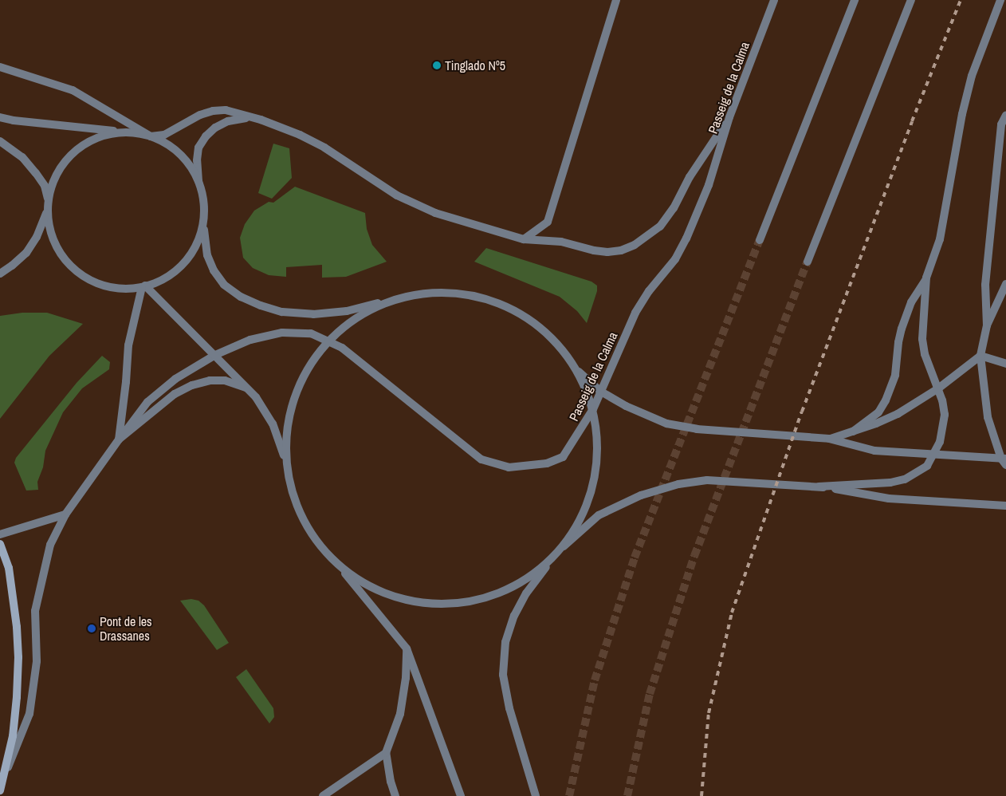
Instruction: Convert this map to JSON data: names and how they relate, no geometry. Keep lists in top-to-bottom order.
{
  "streets": {
    "street": ["Passeig de la Calma"]
  },
  "places": ["Tinglado Nº5", "Pont de les Drassanes"]
}
